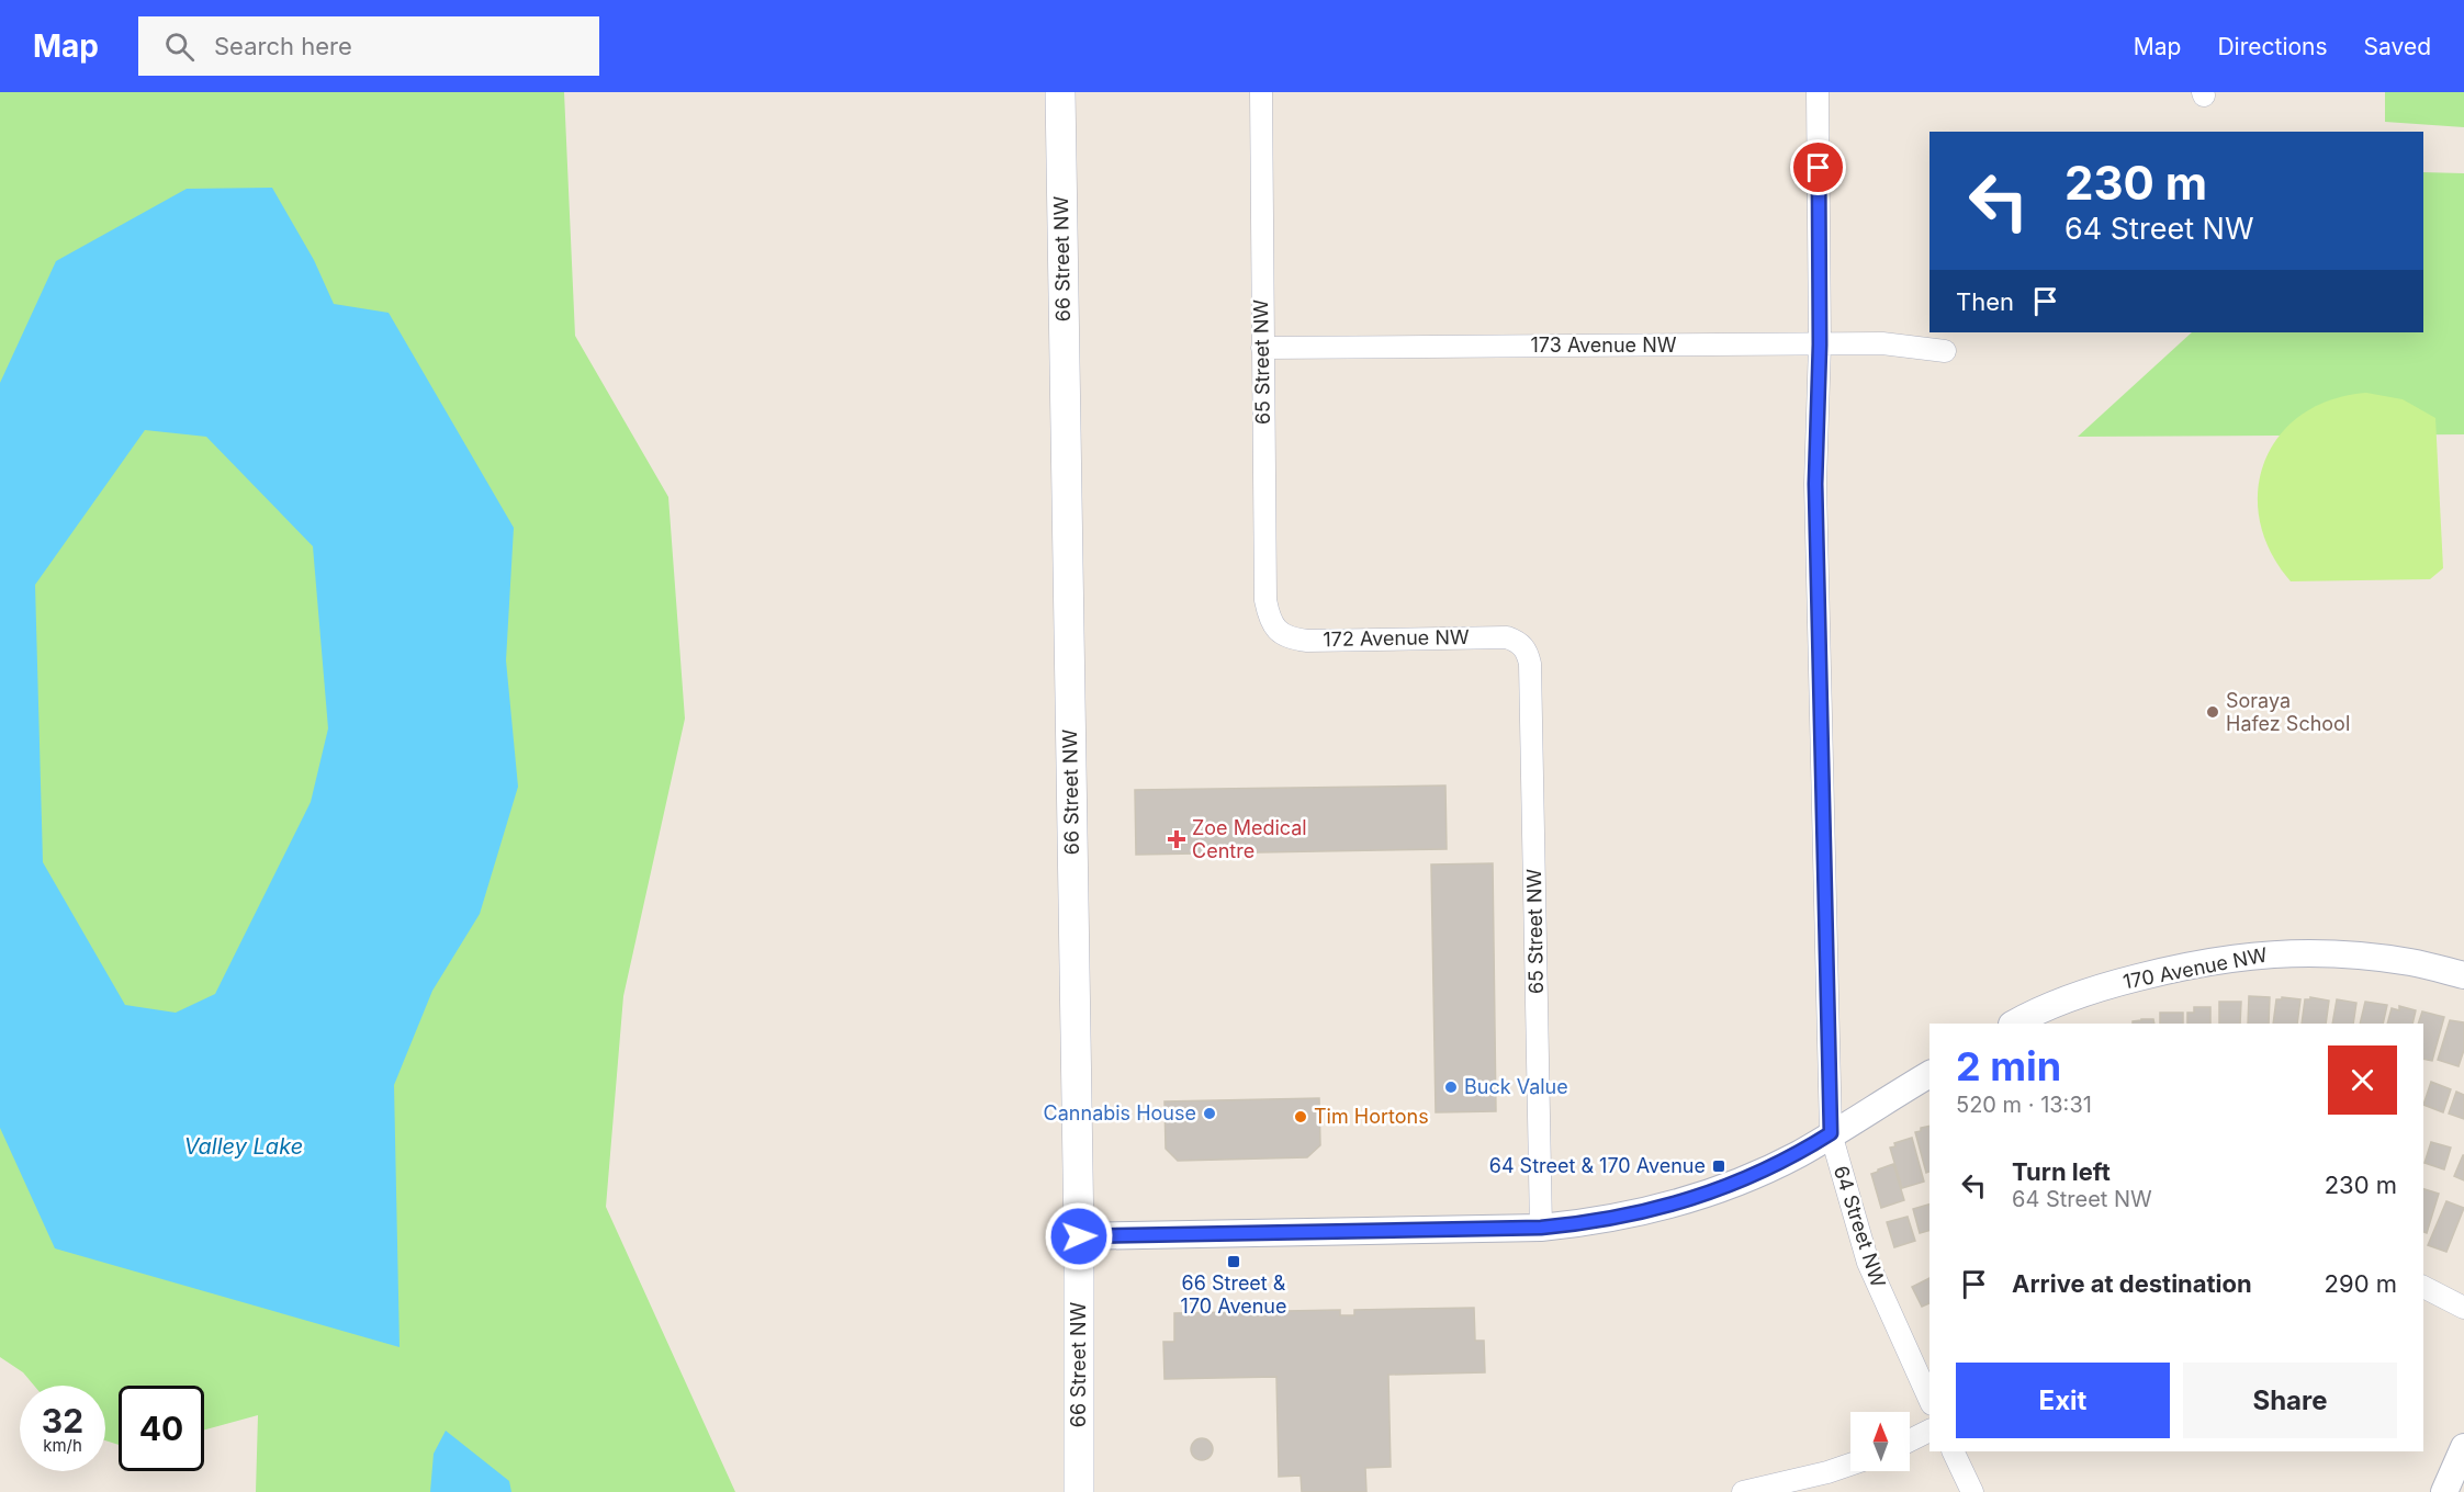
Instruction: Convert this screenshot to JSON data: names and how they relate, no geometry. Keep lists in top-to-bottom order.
{
  "streets": {
    "main road": ["66 Street NW"],
    "street": [
      "173 Avenue NW",
      "65 Street NW",
      "172 Avenue NW",
      "170 Avenue NW",
      "64 Street NW"
    ]
  },
  "crossings": [
    ["173 Avenue NW", "65 Street NW"],
    ["173 Avenue NW", "64 Street NW"],
    ["65 Street NW", "172 Avenue NW"]
  ],
  "water": ["Valley Lake"],
  "places": {
    "other": [
      "Soraya Hafez School",
      "Buck Value",
      "Cannabis House",
      "Tim Hortons"
    ],
    "health": ["Zoe Medical Centre"],
    "transit": ["64 Street & 170 Avenue", "66 Street & 170 Avenue"]
  },
  "north": "top",
  "page": {
    "header": "Map",
    "search": "Search here",
    "nav": ["Map", "Directions", "Saved"],
    "turn": ["230 m", "64 Street NW"],
    "then": "Then",
    "heading": ["2 min", "520 m · 13:31"],
    "list": [
      {
        "name": "Turn left",
        "note": "64 Street NW",
        "value": "230 m"
      },
      {
        "name": "Arrive at destination",
        "value": "290 m"
      }
    ],
    "buttons": ["Exit", "Share"],
    "speed": "32 km/h",
    "limit": "40"
  }
}
